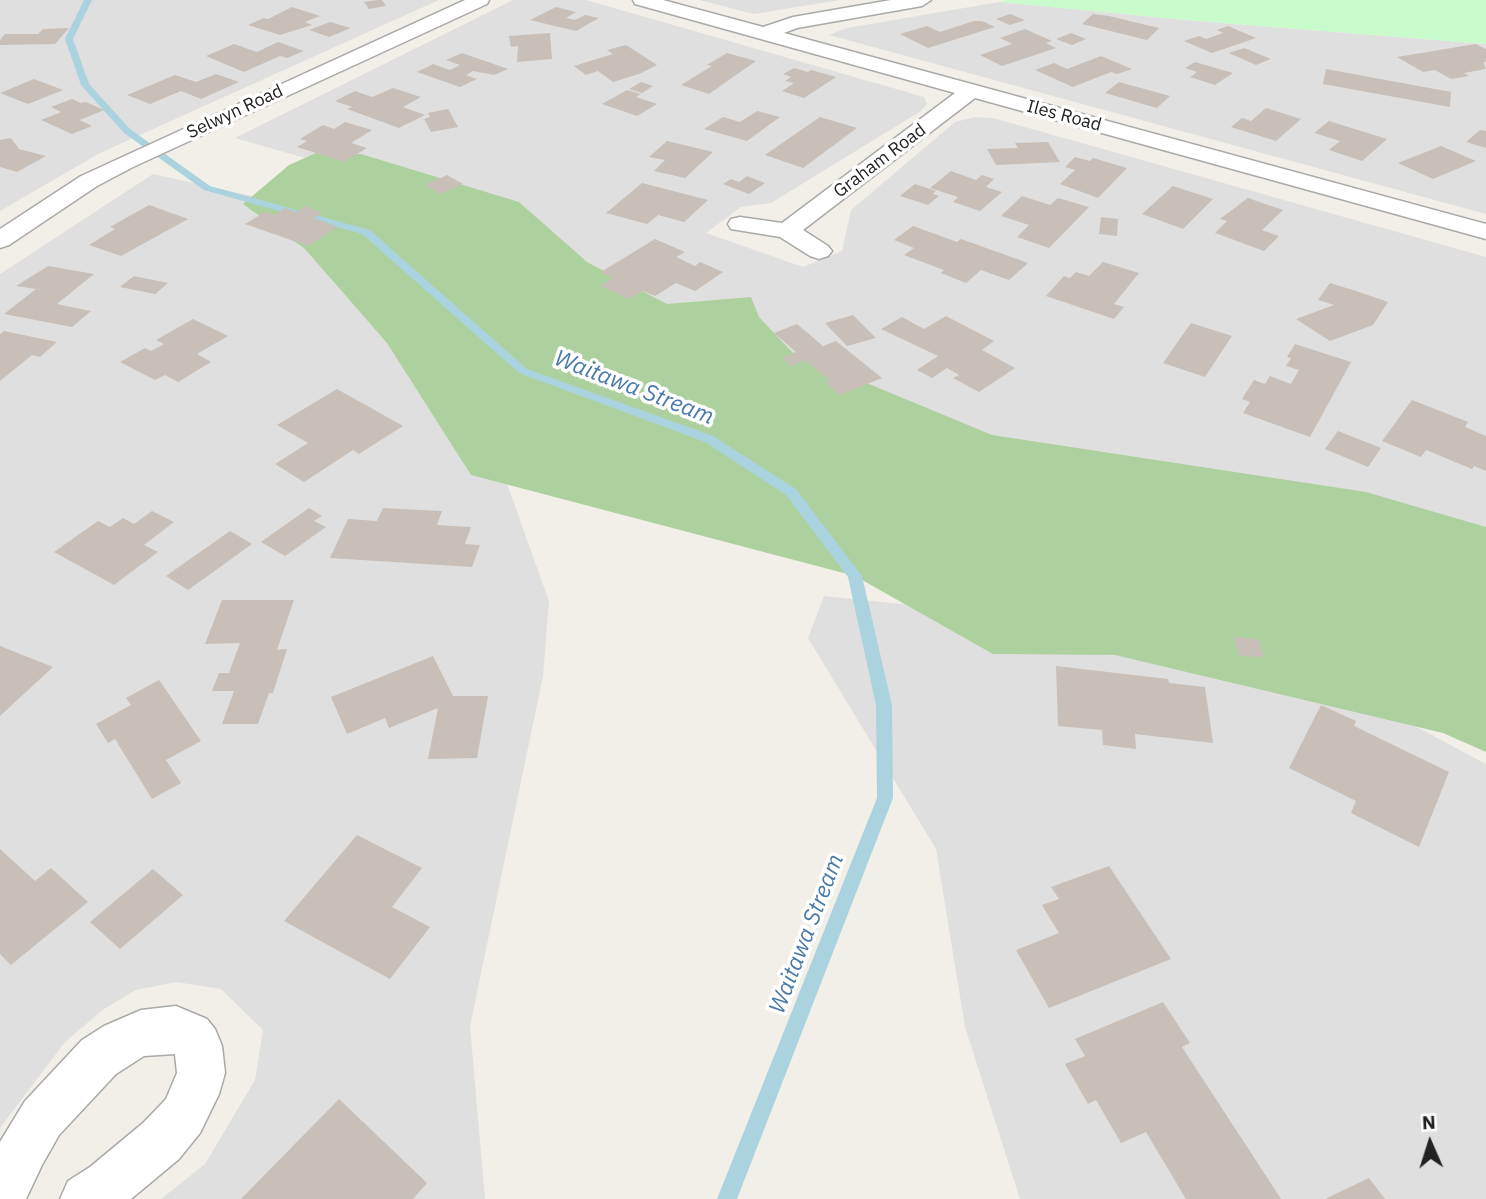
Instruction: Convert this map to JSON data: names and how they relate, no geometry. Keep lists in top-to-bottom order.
{
  "streets": {
    "street": ["Selwyn Road", "Iles Road", "Graham Road"]
  },
  "crossings": [
    ["Iles Road", "Graham Road"]
  ],
  "water": ["Waitawa Stream"],
  "north": "top"
}
